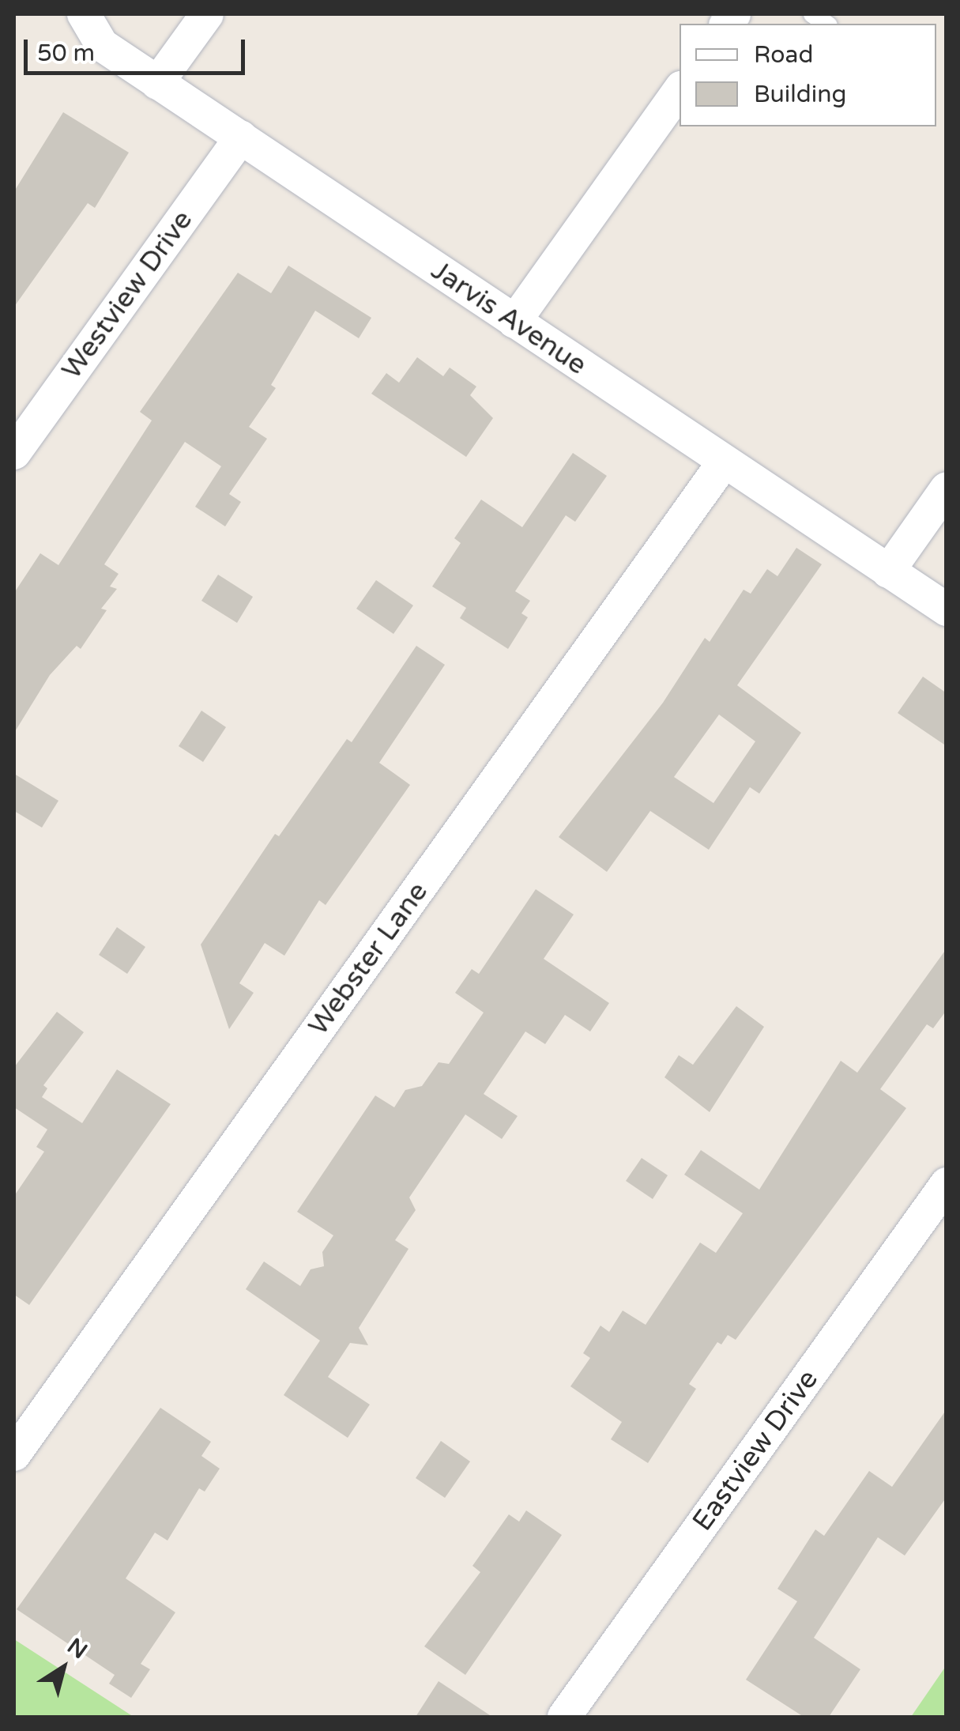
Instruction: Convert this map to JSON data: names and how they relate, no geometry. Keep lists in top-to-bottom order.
{
  "streets": {
    "street": [
      "Westview Drive",
      "Jarvis Avenue",
      "Webster Lane",
      "Eastview Drive"
    ]
  },
  "crossings": [
    ["Westview Drive", "Jarvis Avenue"],
    ["Jarvis Avenue", "Webster Lane"]
  ],
  "legend": ["Road", "Building"],
  "scale_bar": "50 m",
  "north": "top right"
}
